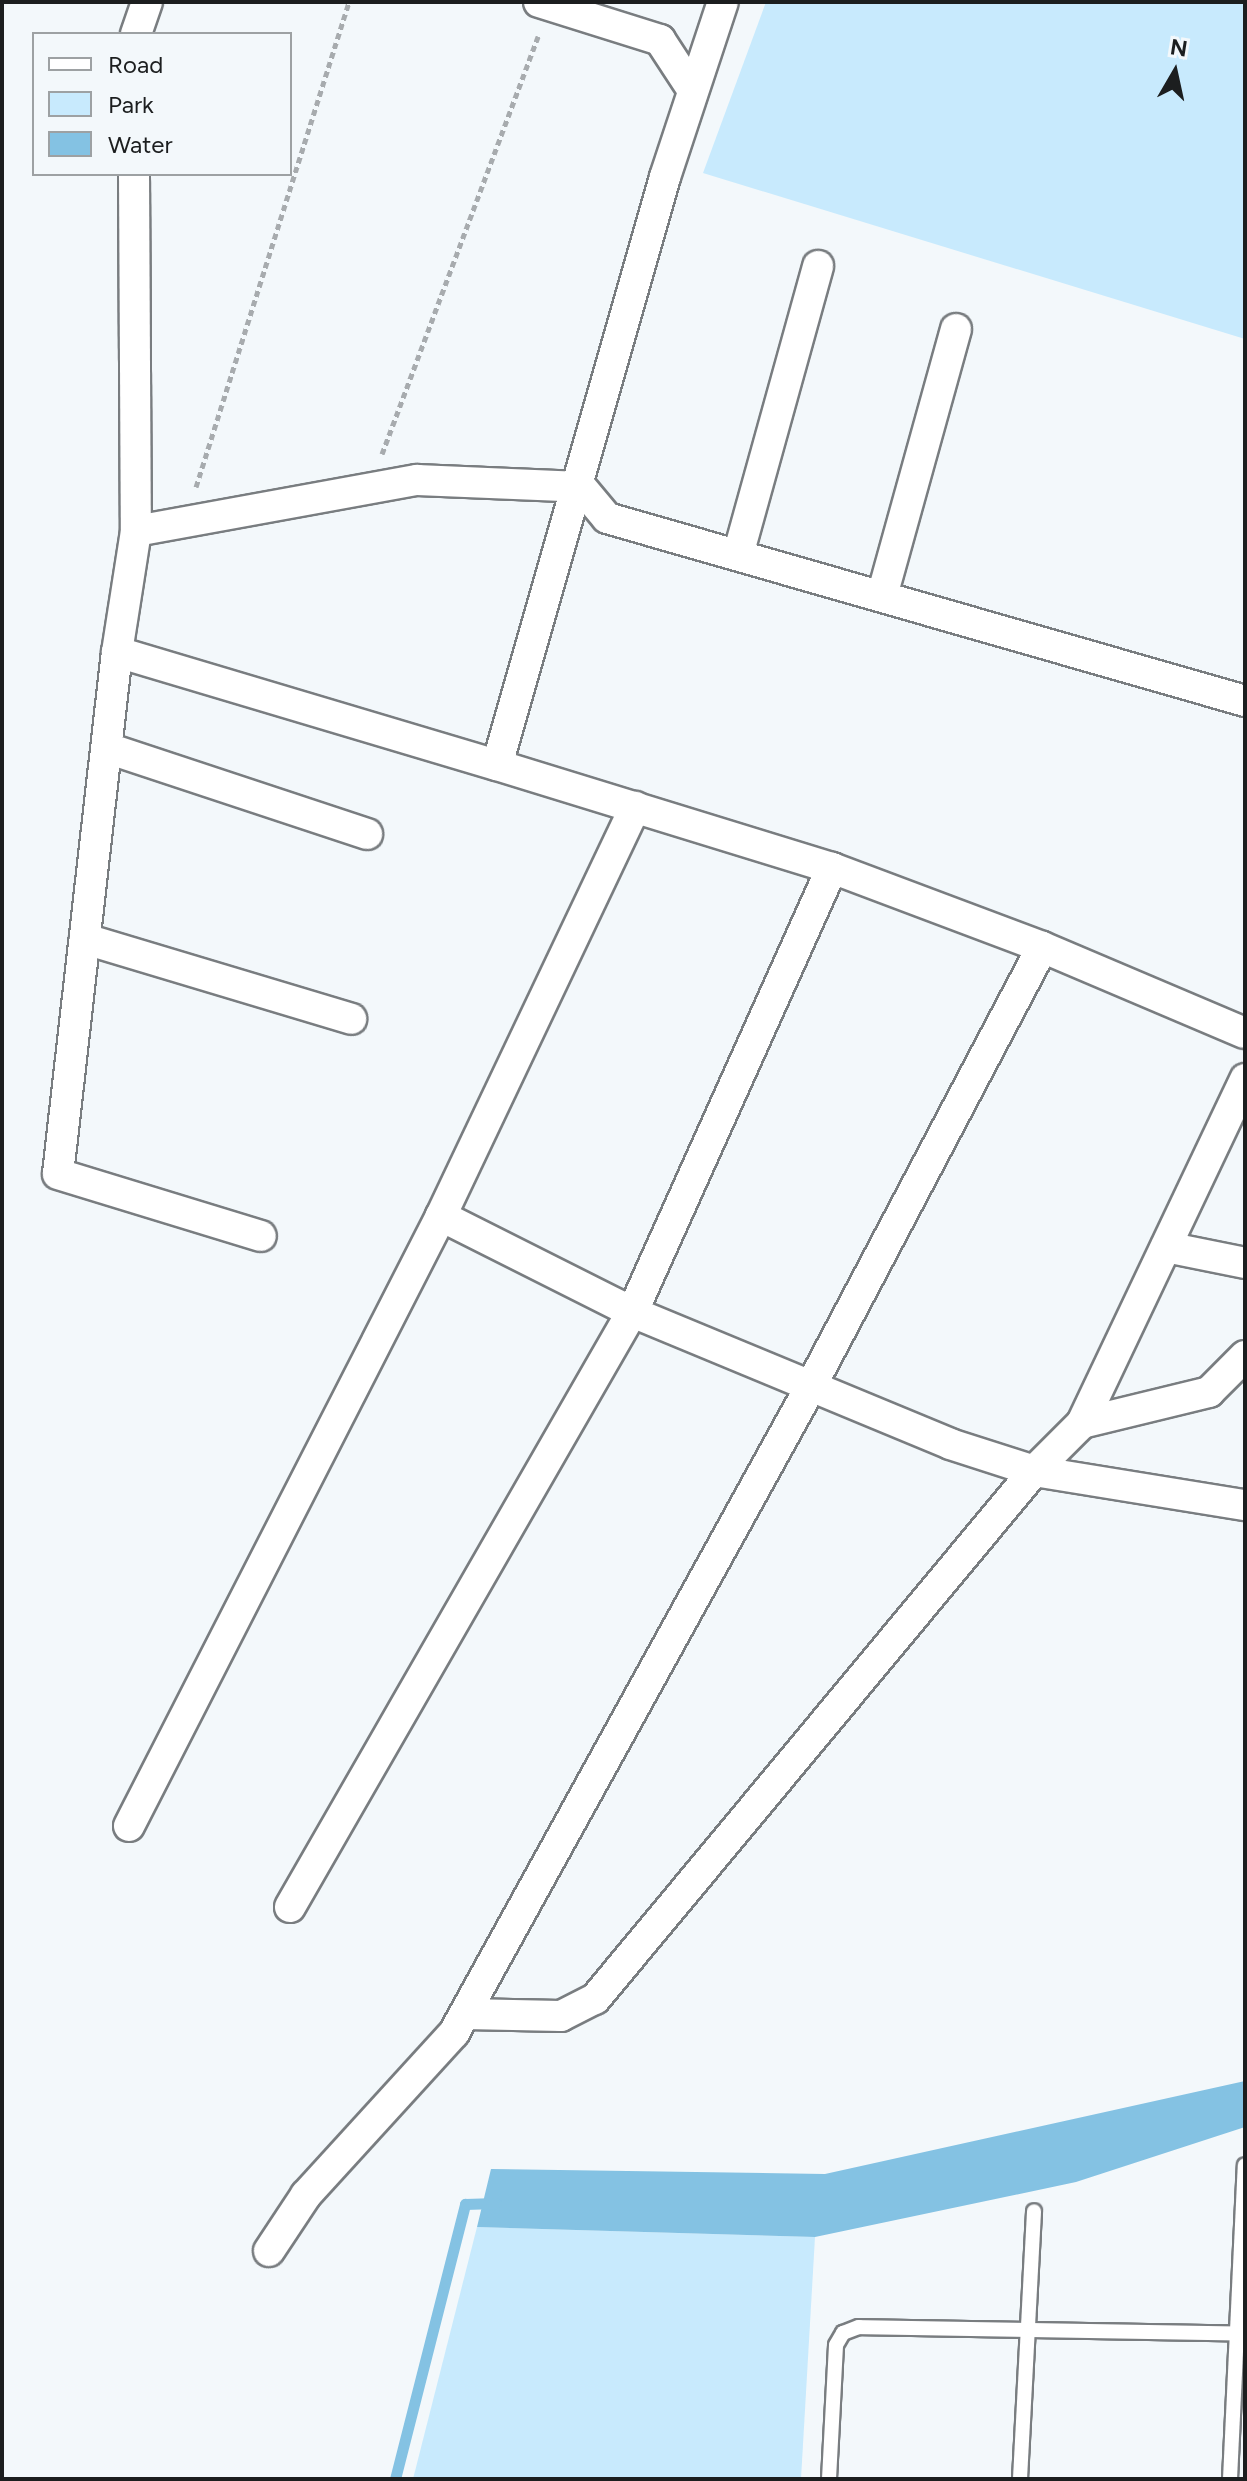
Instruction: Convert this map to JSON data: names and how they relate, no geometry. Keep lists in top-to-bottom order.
{
  "legend": ["Road", "Park", "Water"],
  "north": "top"
}
